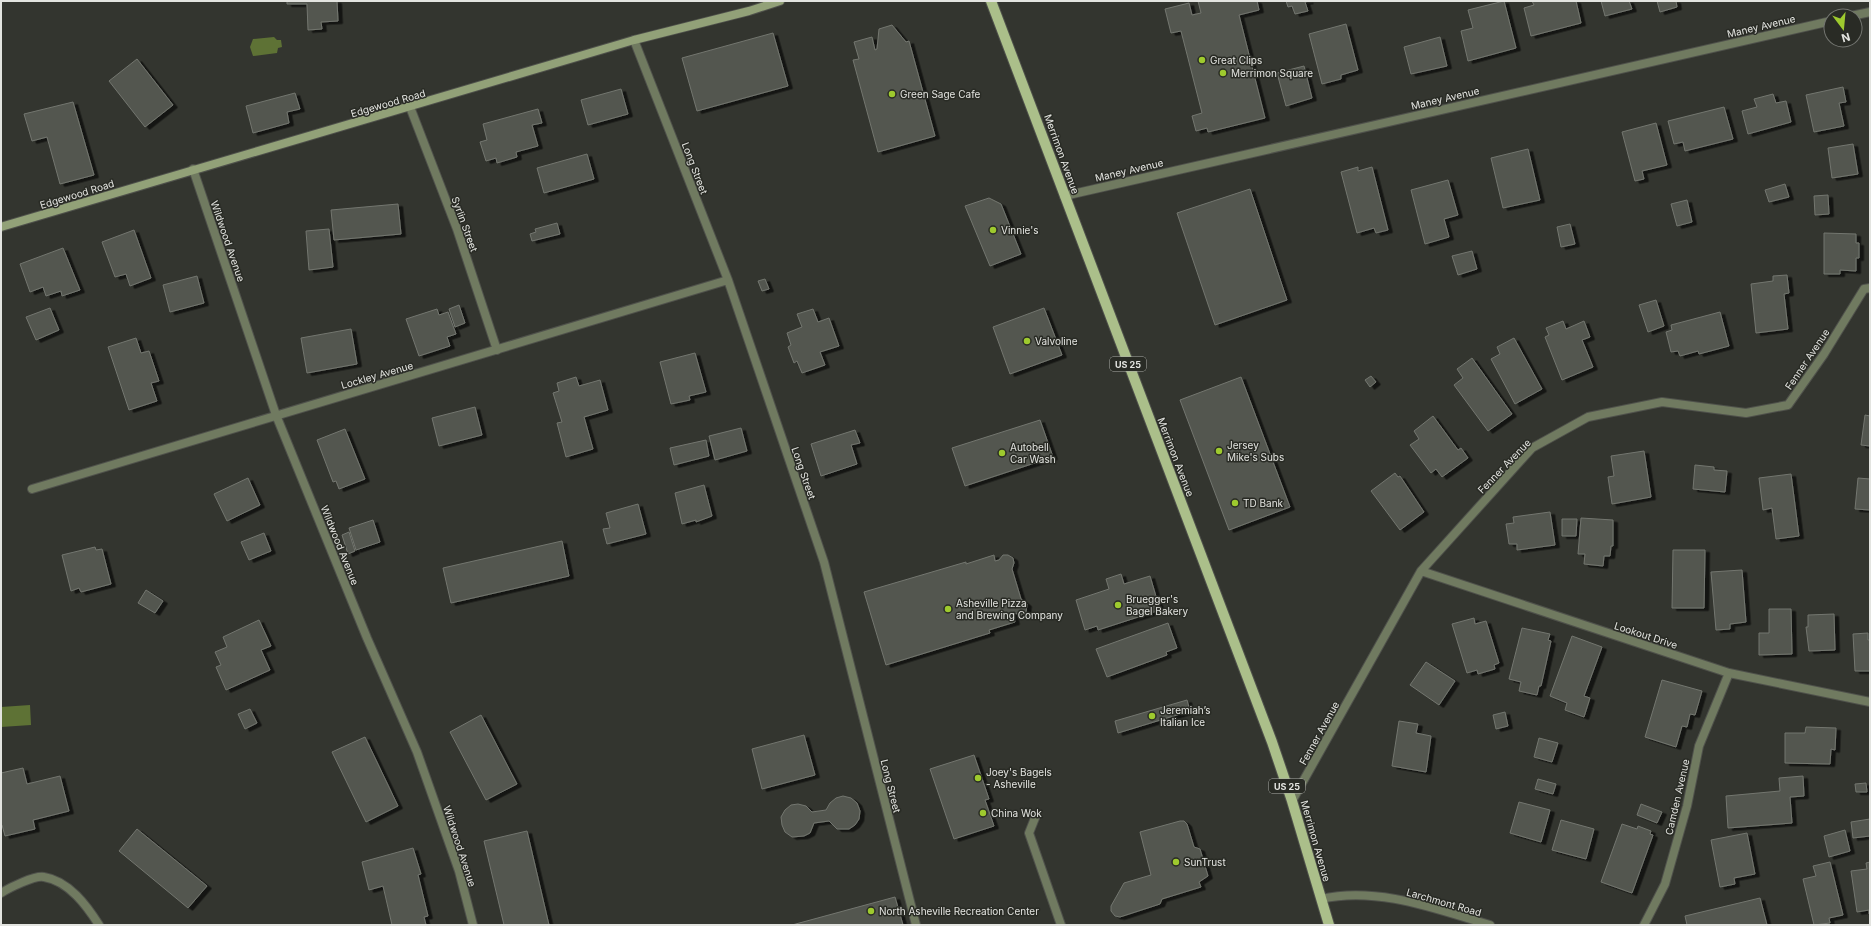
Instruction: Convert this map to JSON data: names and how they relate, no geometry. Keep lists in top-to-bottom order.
{
  "streets": {
    "main road": ["Merrimon Avenue", "US 25"],
    "street": [
      "Maney Avenue",
      "Edgewood Road",
      "Long Street",
      "Syrlin Street",
      "Wildwood Avenue",
      "Fenner Avenue",
      "Lockley Avenue",
      "Lookout Drive",
      "Camden Avenue",
      "Larchmont Road"
    ]
  },
  "crossings": [
    ["Maney Avenue", "Merrimon Avenue"],
    ["Edgewood Road", "Long Street"],
    ["Edgewood Road", "Syrlin Street"],
    ["Edgewood Road", "Wildwood Avenue"],
    ["Merrimon Avenue", "Fenner Avenue"],
    ["Merrimon Avenue", "Larchmont Road"],
    ["Long Street", "Lockley Avenue"],
    ["Syrlin Street", "Lockley Avenue"],
    ["Wildwood Avenue", "Lockley Avenue"],
    ["Fenner Avenue", "Lookout Drive"],
    ["Lookout Drive", "Camden Avenue"]
  ],
  "places": [
    "Great Clips",
    "Merrimon Square",
    "Green Sage Cafe",
    "Vinnie's",
    "Valvoline",
    "Jersey Mike's Subs",
    "Autobell Car Wash",
    "TD Bank",
    "Bruegger's Bagel Bakery",
    "Asheville Pizza and Brewing Company",
    "Jeremiah’s Italian Ice",
    "Joey's Bagels - Asheville",
    "China Wok",
    "SunTrust",
    "North Asheville Recreation Center"
  ],
  "north": "bottom"
}
